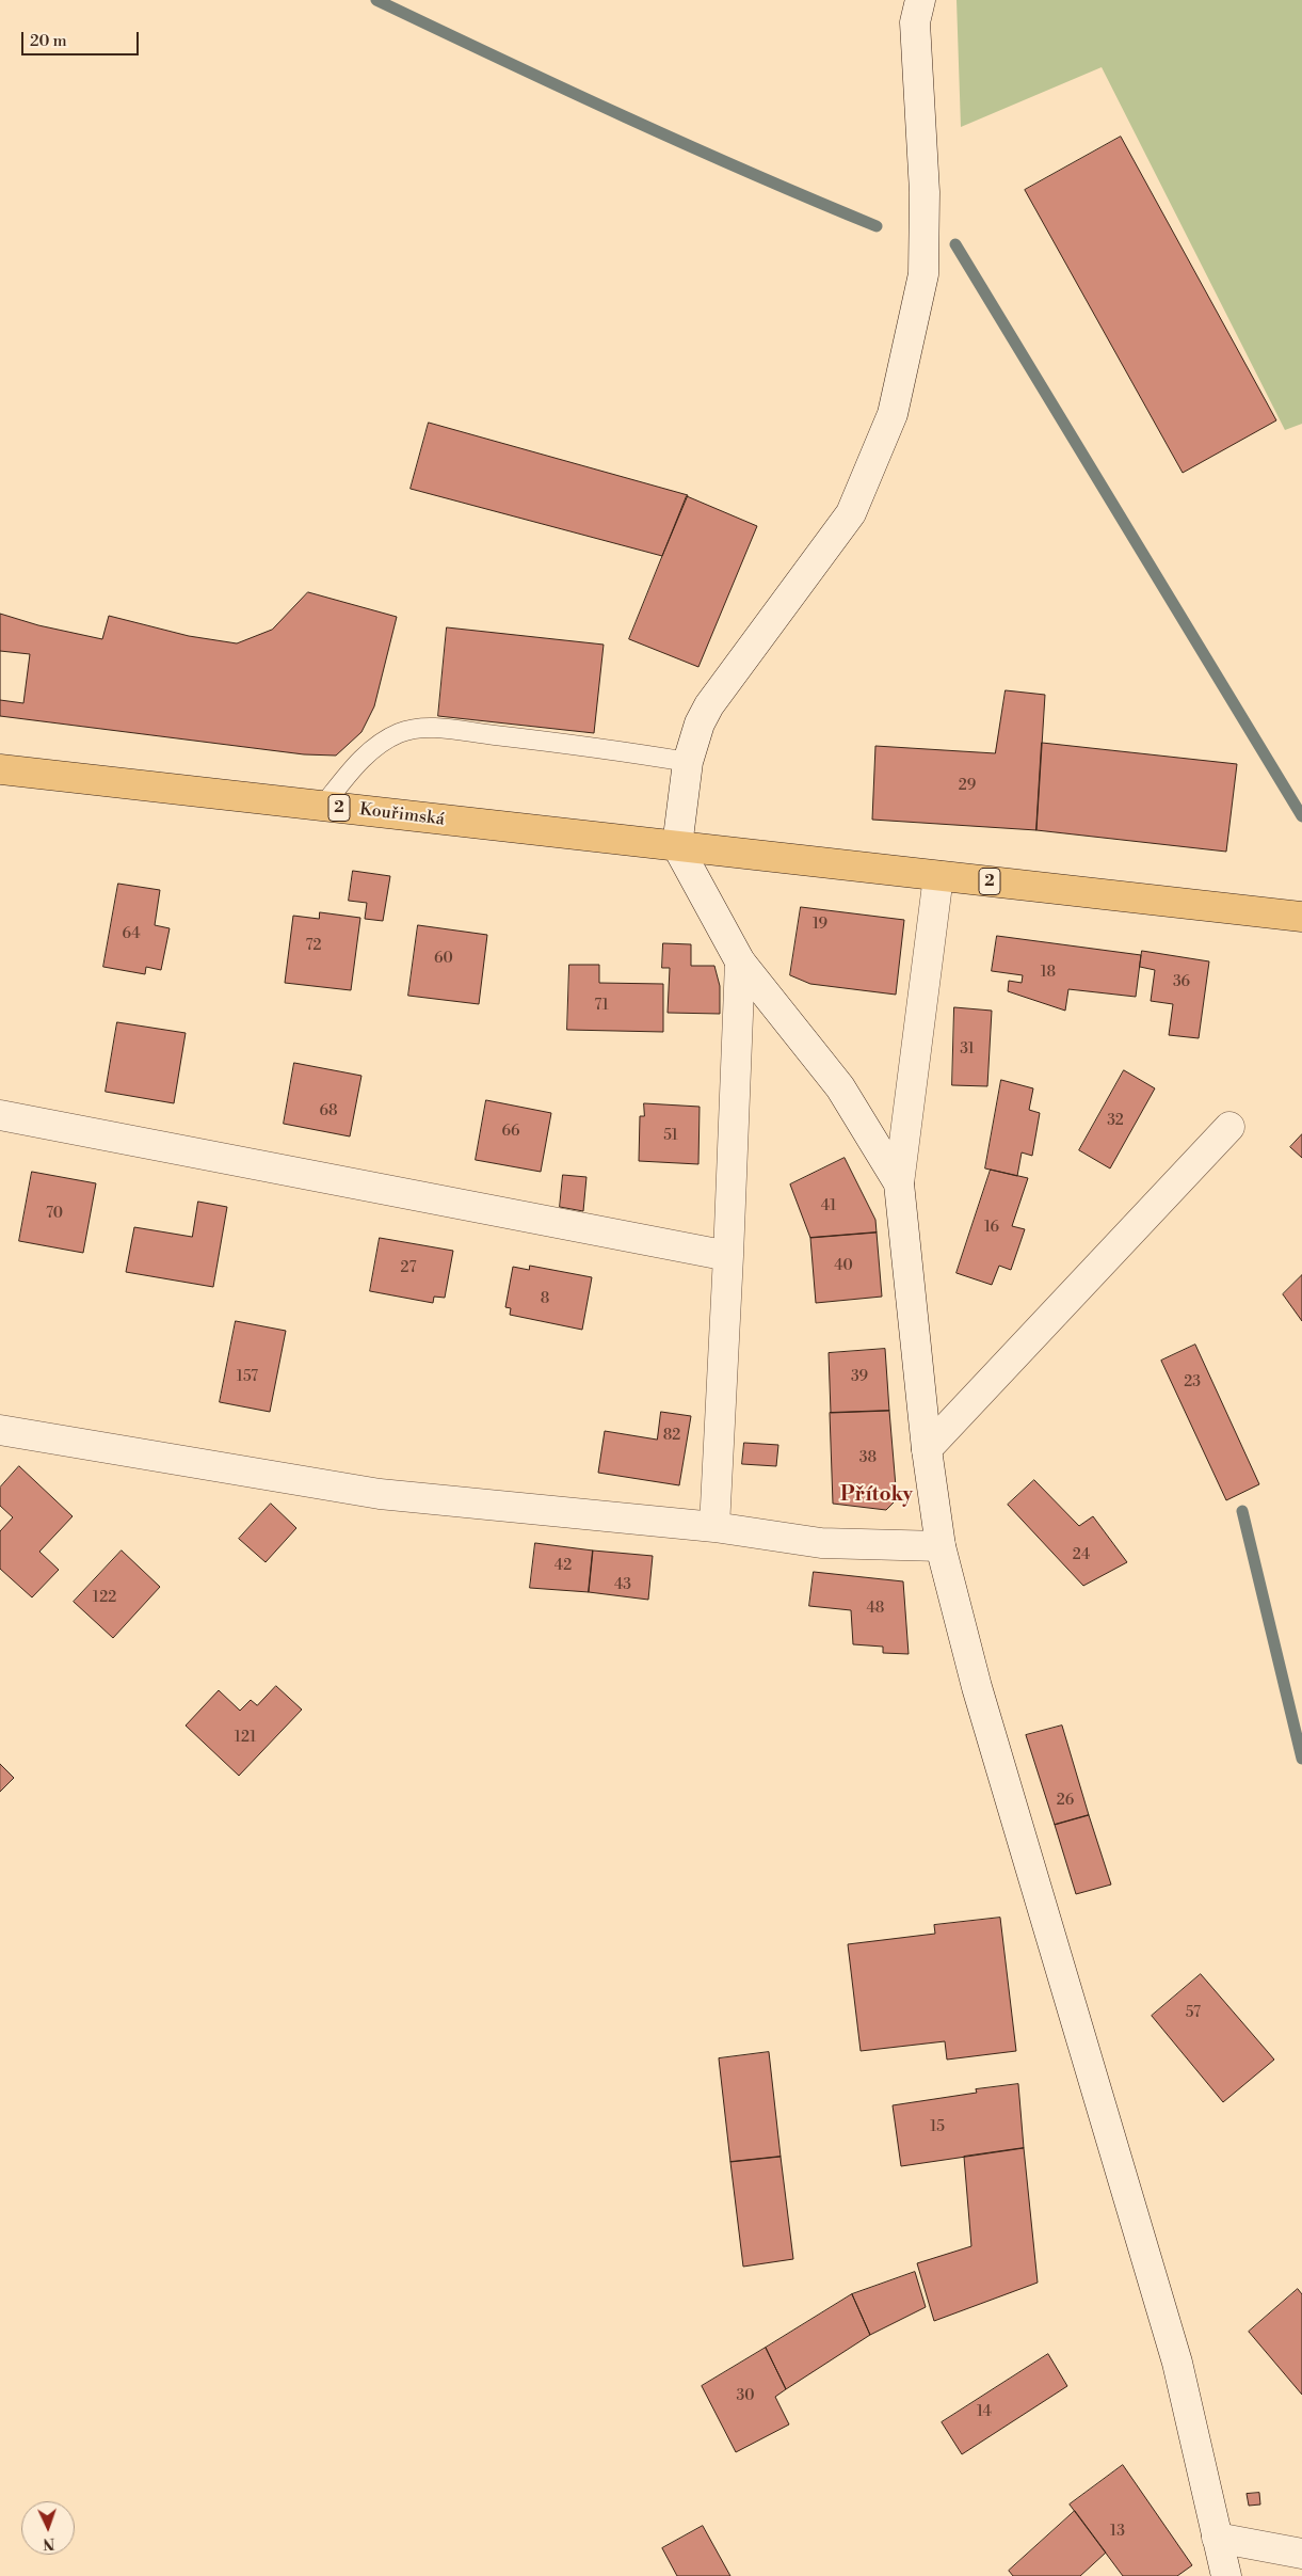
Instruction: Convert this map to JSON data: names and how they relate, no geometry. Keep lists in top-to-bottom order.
{
  "streets": {
    "main road": ["2", "Kouřimská"]
  },
  "crossings": [
    ["2", "Kouřimská"]
  ],
  "districts": ["Přítoky"],
  "house_numbers": [
    "29",
    "19",
    "64",
    "72",
    "60",
    "18",
    "36",
    "71",
    "31",
    "68",
    "32",
    "66",
    "51",
    "41",
    "70",
    "16",
    "40",
    "27",
    "8",
    "157",
    "39",
    "23",
    "82",
    "38",
    "24",
    "42",
    "43",
    "122",
    "48",
    "121",
    "26",
    "57",
    "15",
    "30",
    "14",
    "13"
  ],
  "scale_bar": "20 m",
  "north": "bottom"
}
